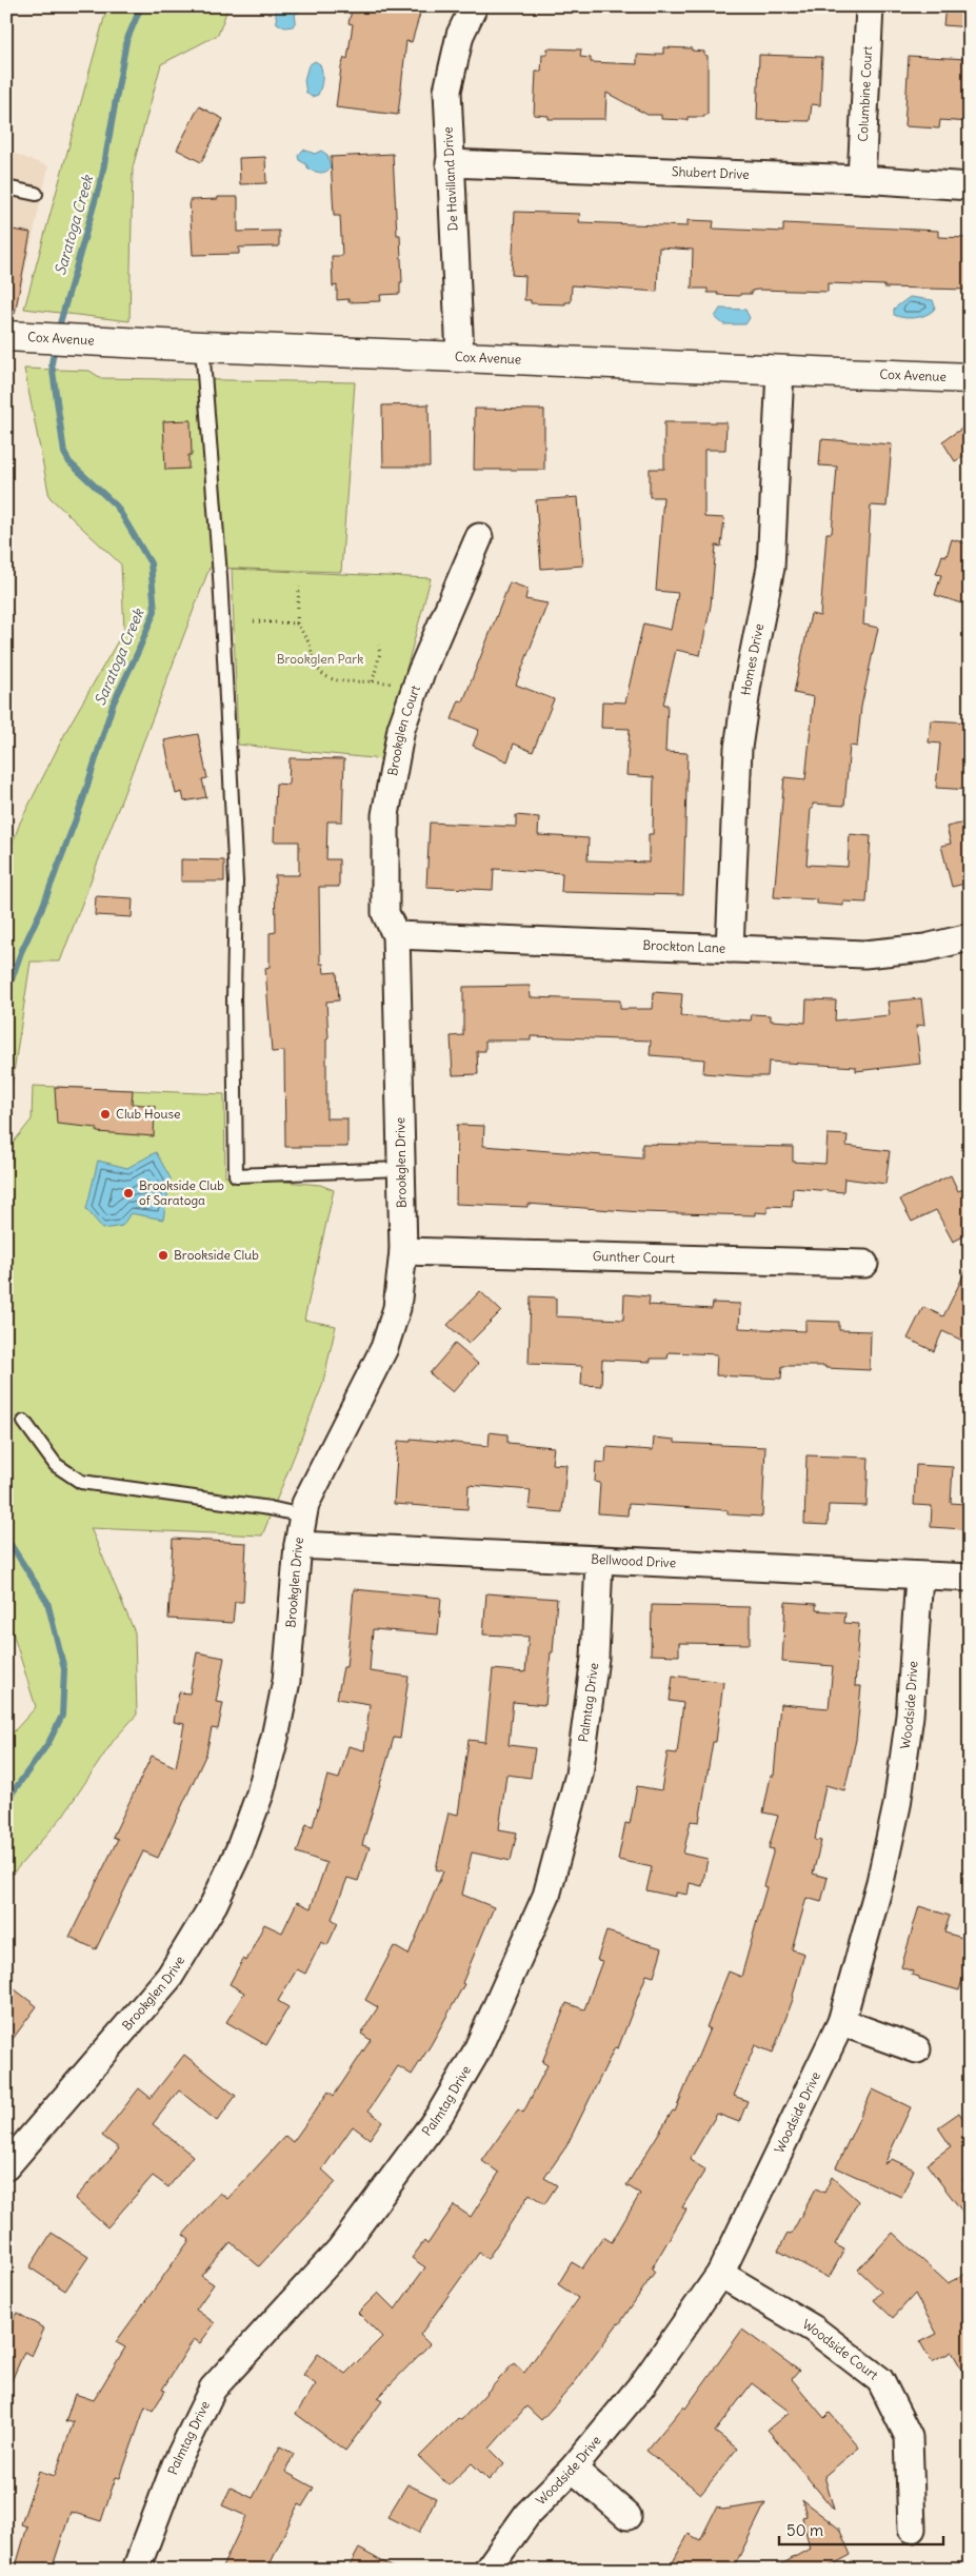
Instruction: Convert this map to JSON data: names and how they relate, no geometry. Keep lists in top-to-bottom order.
{
  "streets": {
    "main road": ["Cox Avenue"],
    "street": [
      "Columbine Court",
      "Shubert Drive",
      "De Havilland Drive",
      "Homes Drive",
      "Brookglen Court",
      "Brockton Lane",
      "Brookglen Drive",
      "Gunther Court",
      "Bellwood Drive",
      "Palmtag Drive",
      "Woodside Drive",
      "Woodside Court"
    ]
  },
  "crossings": [
    ["Columbine Court", "Shubert Drive"],
    ["Shubert Drive", "De Havilland Drive"],
    ["De Havilland Drive", "Cox Avenue"],
    ["Cox Avenue", "Homes Drive"],
    ["Homes Drive", "Brockton Lane"],
    ["Brookglen Court", "Brockton Lane"],
    ["Brookglen Court", "Brookglen Drive"],
    ["Brockton Lane", "Brookglen Drive"],
    ["Brookglen Drive", "Gunther Court"],
    ["Brookglen Drive", "Bellwood Drive"],
    ["Bellwood Drive", "Palmtag Drive"],
    ["Bellwood Drive", "Woodside Drive"],
    ["Woodside Drive", "Woodside Court"]
  ],
  "water": ["Saratoga Creek"],
  "parks": ["Brookglen Park"],
  "places": ["Club House", "Brookside Club of Saratoga", "Brookside Club"],
  "scale_bar": "50 m"
}
